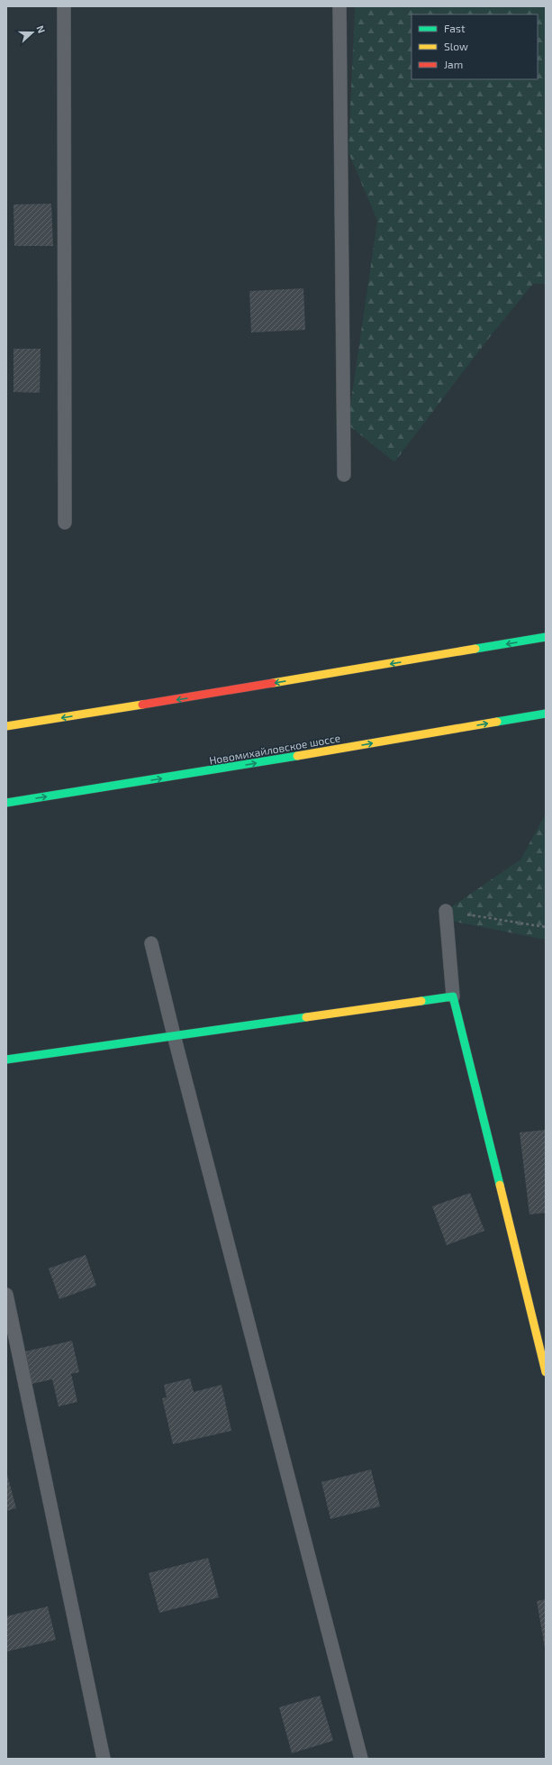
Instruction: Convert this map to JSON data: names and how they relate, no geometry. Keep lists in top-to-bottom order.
{
  "streets": {
    "main road": ["Новомихайловское шоссе"]
  },
  "one_way": ["Новомихайловское шоссе"],
  "legend": ["Fast", "Slow", "Jam"],
  "north": "right"
}
